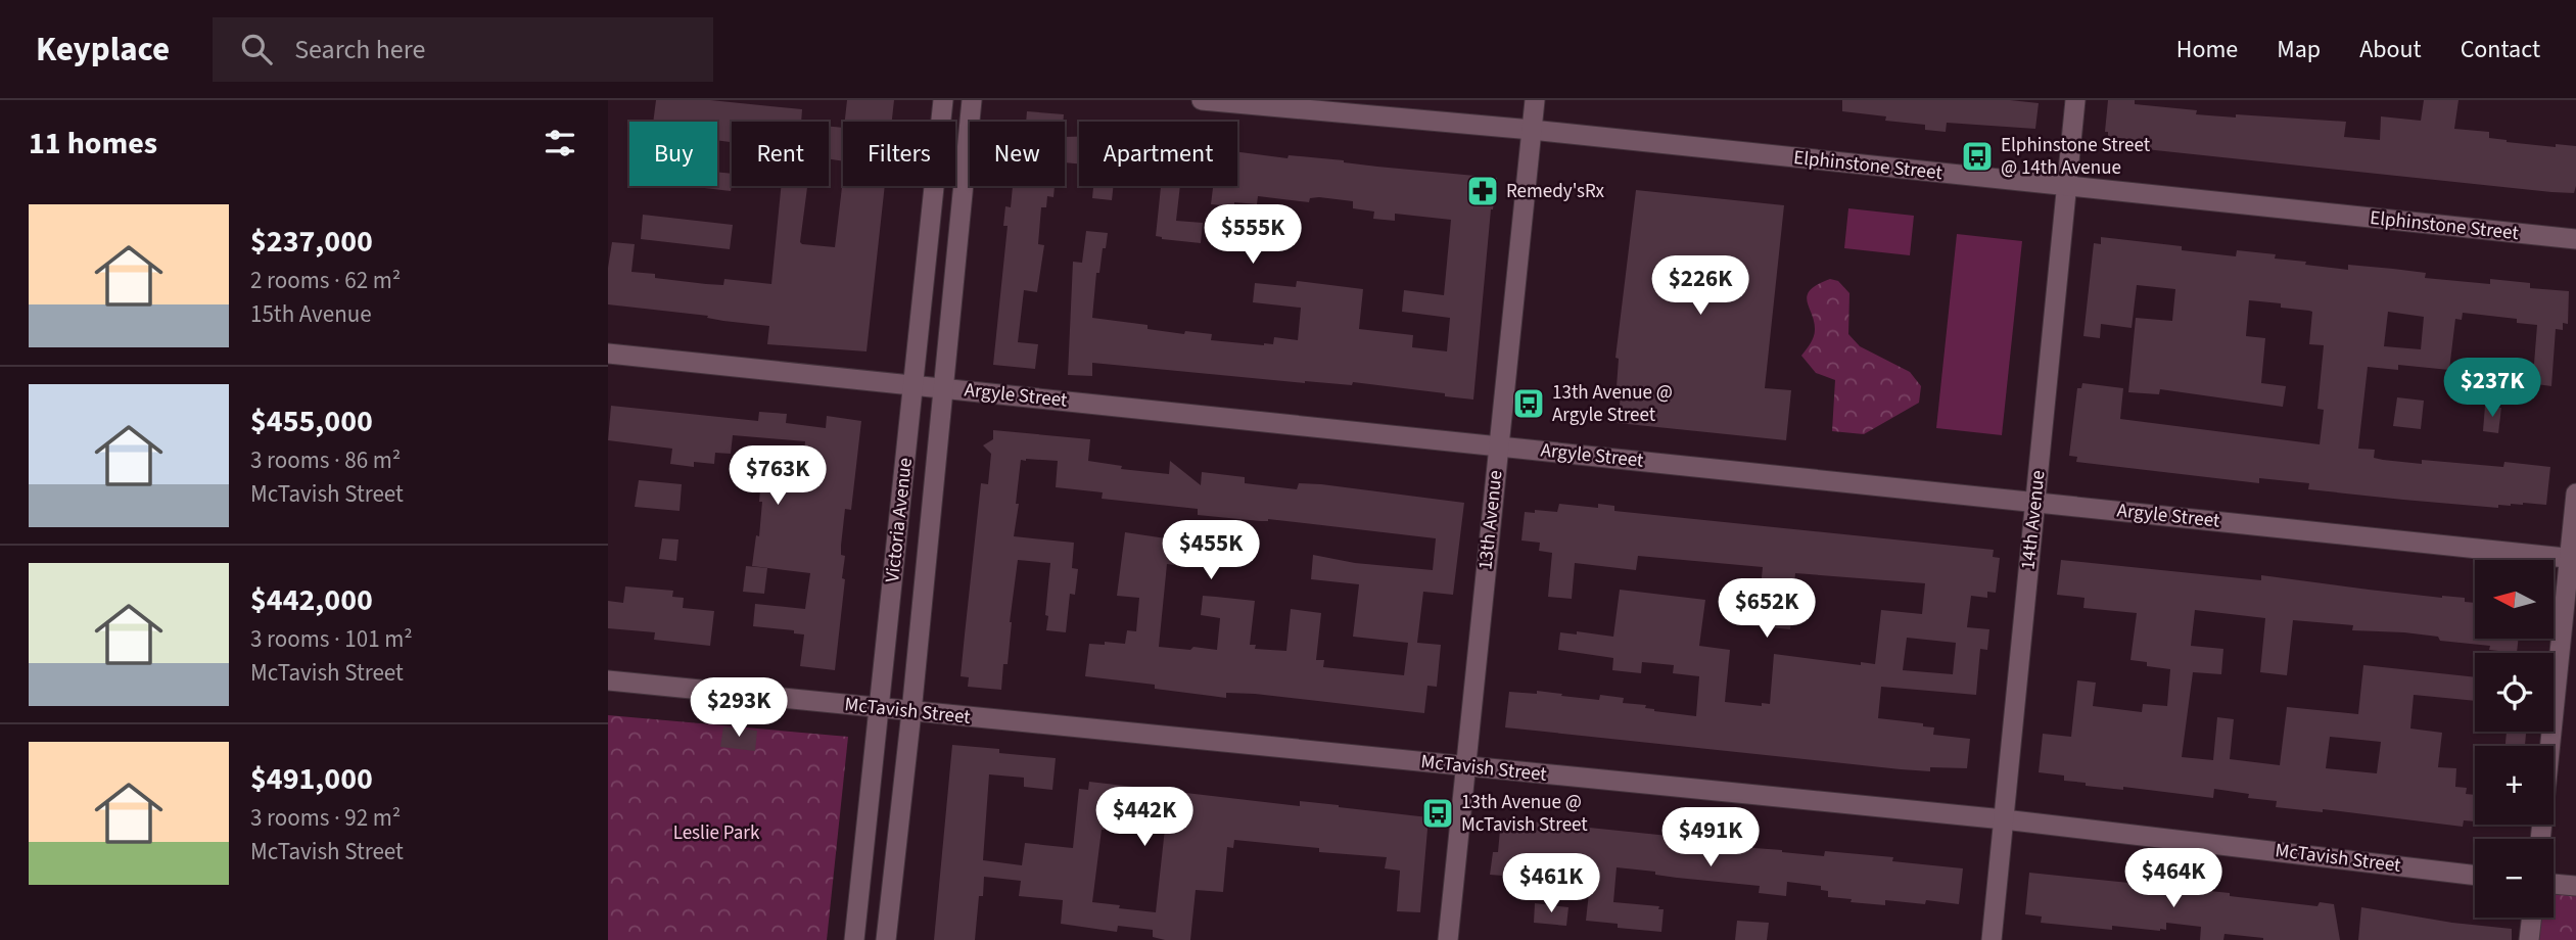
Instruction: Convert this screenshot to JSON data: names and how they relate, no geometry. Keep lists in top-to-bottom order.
{
  "streets": {
    "street": [
      "Elphinstone Street",
      "Argyle Street",
      "Victoria Avenue",
      "13th Avenue",
      "14th Avenue",
      "McTavish Street"
    ]
  },
  "crossings": [
    ["Elphinstone Street", "13th Avenue"],
    ["Elphinstone Street", "14th Avenue"],
    ["Argyle Street", "Victoria Avenue"],
    ["Argyle Street", "13th Avenue"],
    ["Argyle Street", "14th Avenue"],
    ["Victoria Avenue", "McTavish Street"],
    ["13th Avenue", "McTavish Street"],
    ["14th Avenue", "McTavish Street"]
  ],
  "parks": ["Leslie Park"],
  "places": {
    "bus stop": ["Elphinstone Street @ 14th Avenue", "13th Avenue @ Argyle Street", "13th Avenue @ McTavish Street"],
    "pharmacy": ["Remedy'sRx"]
  },
  "north": "left",
  "page": {
    "header": "Keyplace",
    "search": "Search here",
    "nav": [
      "Home",
      "Map",
      "About",
      "Contact"
    ],
    "heading": "11 homes",
    "chip": [
      "Buy",
      "Rent",
      "Filters",
      "New",
      "Apartment"
    ],
    "list": [
      {
        "name": "$237,000",
        "note": "2 rooms · 62 m² · 15th Avenue"
      },
      {
        "name": "$455,000",
        "note": "3 rooms · 86 m² · McTavish Street"
      },
      {
        "name": "$442,000",
        "note": "3 rooms · 101 m² · McTavish Street"
      },
      {
        "name": "$491,000",
        "note": "3 rooms · 92 m² · McTavish Street"
      }
    ],
    "price": [
      "$555K",
      "$226K",
      "$237K",
      "$763K",
      "$455K",
      "$652K",
      "$293K",
      "$442K",
      "$491K",
      "$464K",
      "$461K"
    ],
    "map_buttons": ["+", "−"]
  }
}
